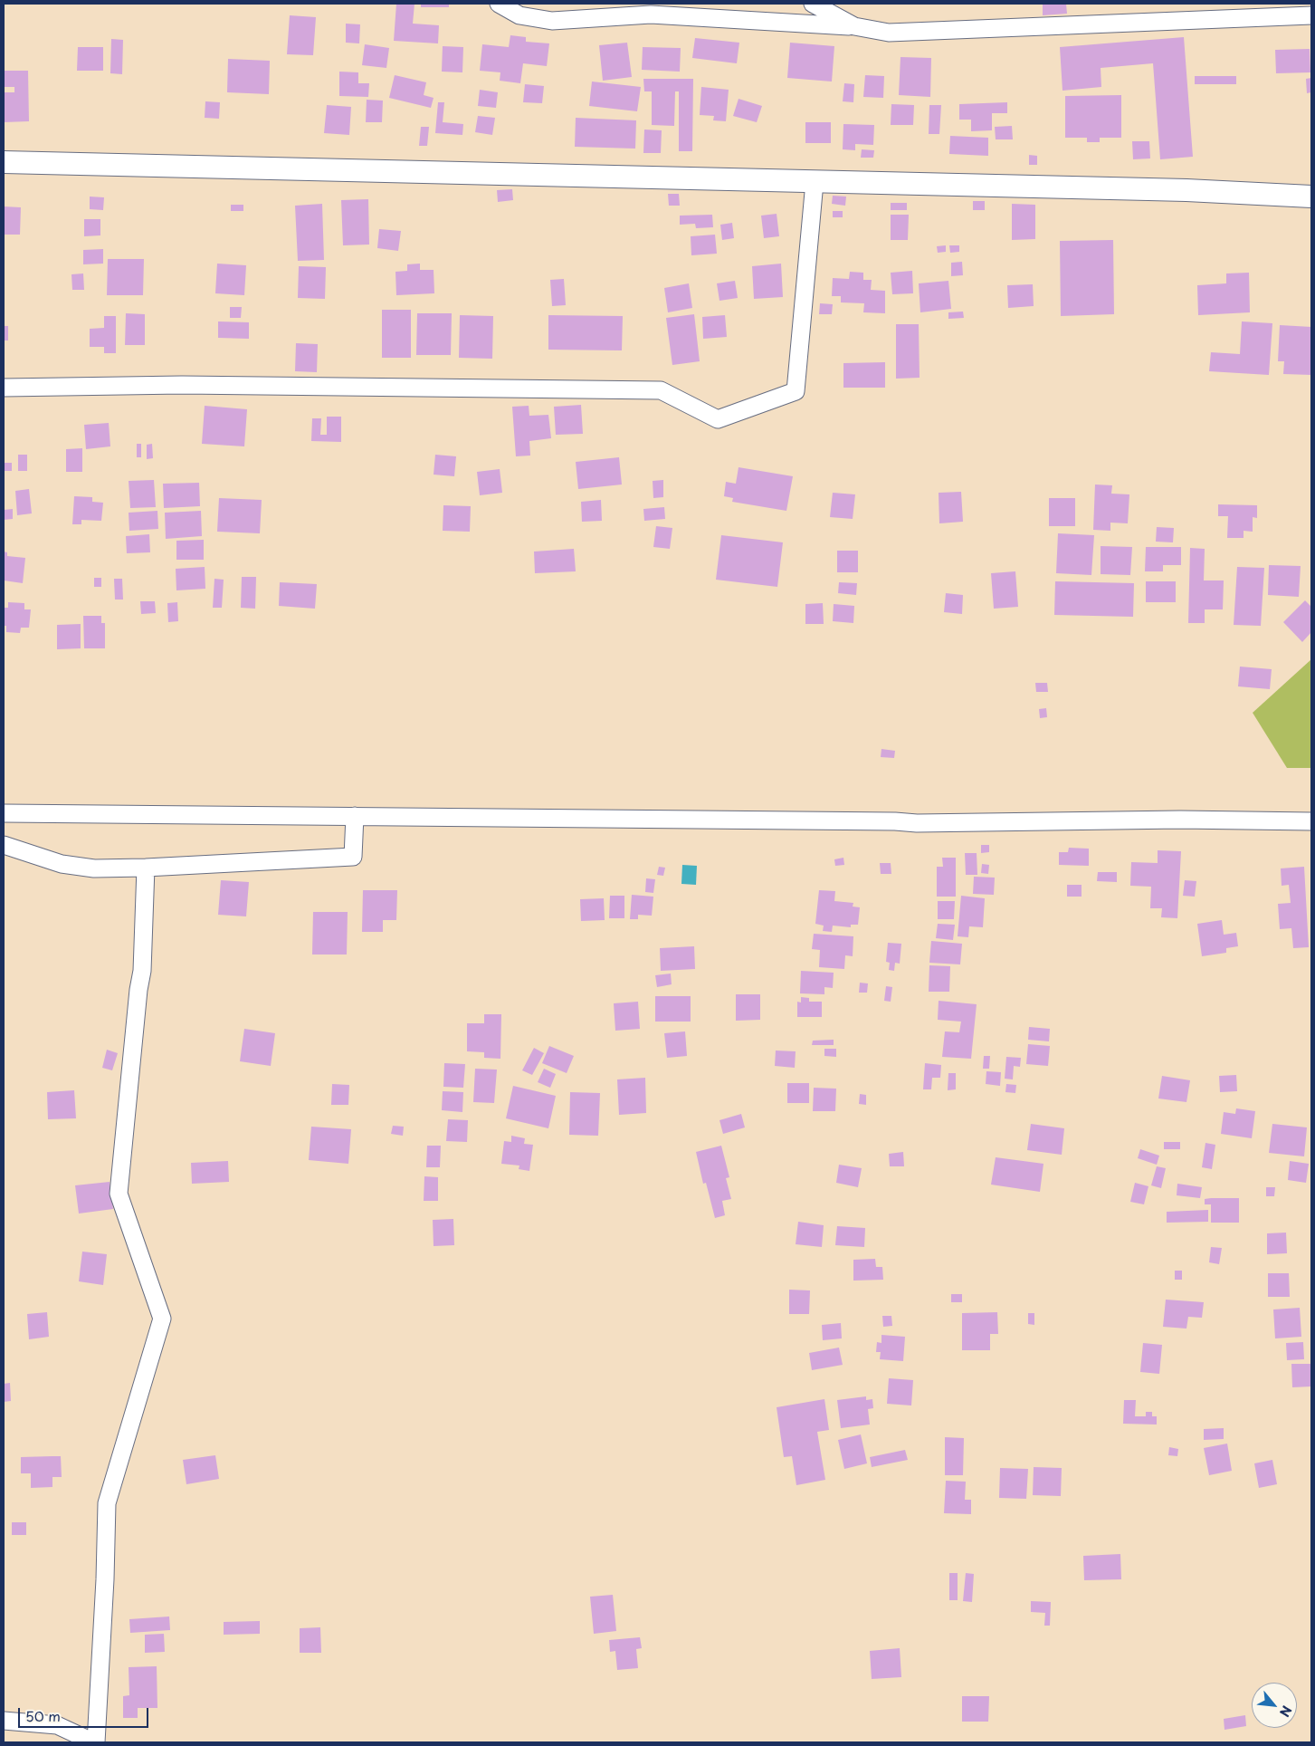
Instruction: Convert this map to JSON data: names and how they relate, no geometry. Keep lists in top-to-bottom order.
{
  "scale_bar": "50 m",
  "north": "bottom right"
}
